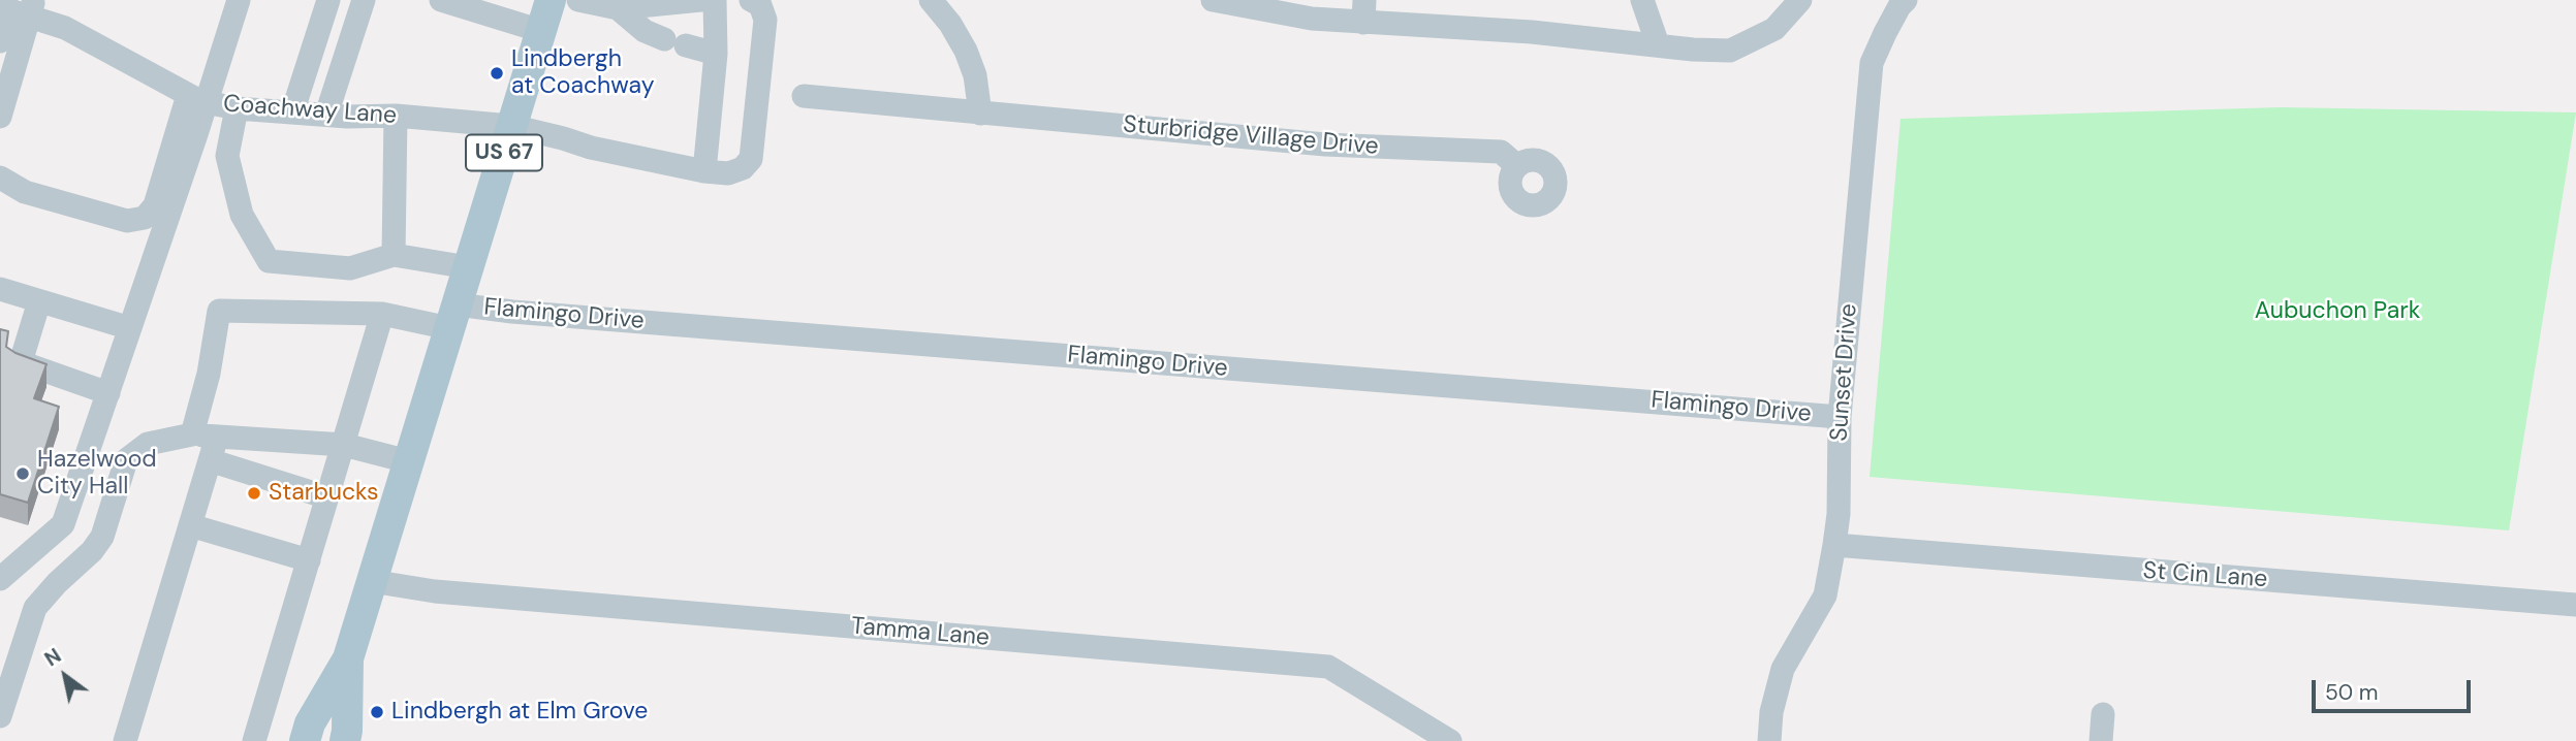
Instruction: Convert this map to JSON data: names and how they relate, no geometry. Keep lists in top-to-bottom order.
{
  "streets": {
    "main road": ["US 67"],
    "street": [
      "Coachway Lane",
      "Sturbridge Village Drive",
      "Flamingo Drive",
      "Sunset Drive",
      "St Cin Lane",
      "Tamma Lane"
    ]
  },
  "crossings": [
    ["Coachway Lane", "US 67"],
    ["US 67", "Flamingo Drive"],
    ["US 67", "Tamma Lane"],
    ["Flamingo Drive", "Sunset Drive"],
    ["Sunset Drive", "St Cin Lane"]
  ],
  "parks": ["Aubuchon Park"],
  "places": [
    "Lindbergh at Coachway",
    "Hazelwood City Hall",
    "Starbucks",
    "Lindbergh at Elm Grove"
  ],
  "scale_bar": "50 m",
  "north": "top left"
}
